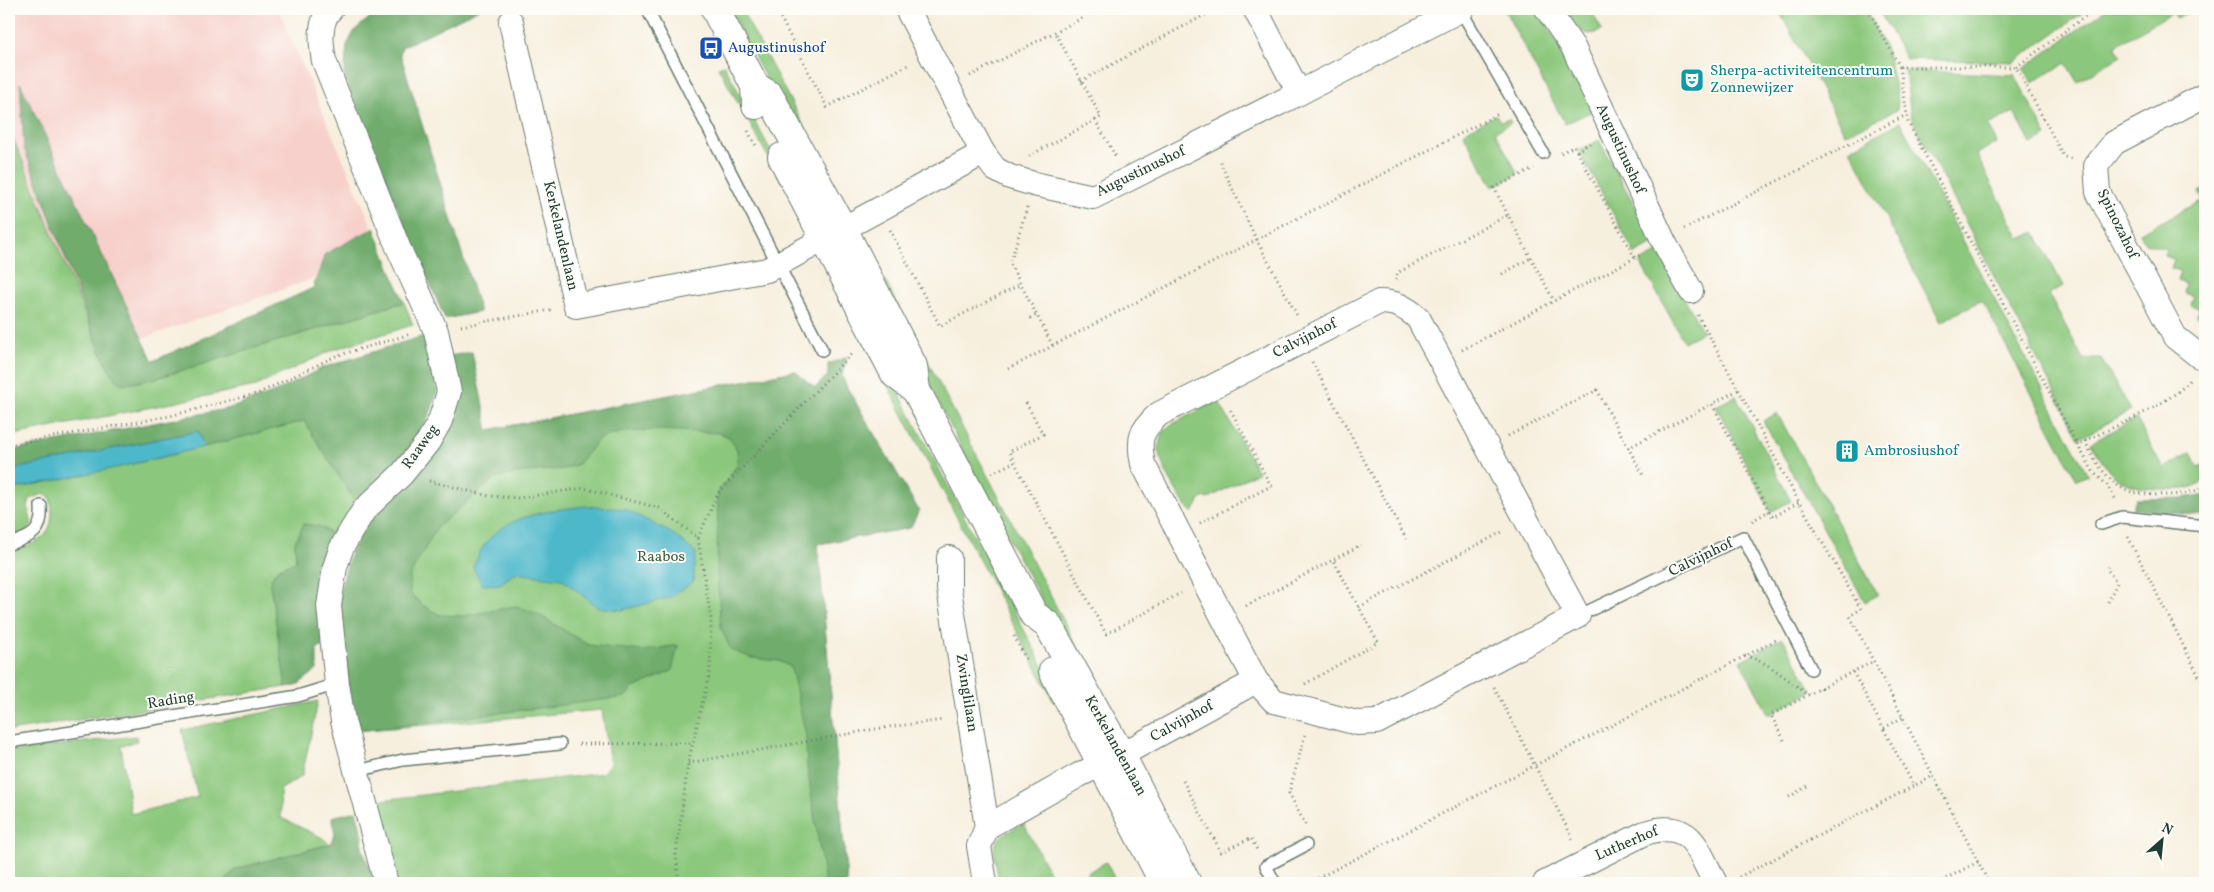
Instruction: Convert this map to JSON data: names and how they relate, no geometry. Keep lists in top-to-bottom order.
{
  "streets": {
    "street": [
      "Augustinushof",
      "Spinozahof",
      "Kerkelandenlaan",
      "Calvijnhof",
      "Raaweg",
      "Zwinglilaan",
      "Lutherhof"
    ],
    "lane": ["Rading"]
  },
  "crossings": [
    ["Kerkelandenlaan", "Calvijnhof"],
    ["Raaweg", "Rading"]
  ],
  "parks": ["Raabos"],
  "places": {
    "bus stop": ["Augustinushof"],
    "theatre": ["Sherpa-activiteitencentrum Zonnewijzer"],
    "building": ["Ambrosiushof"]
  },
  "north": "top right"
}
